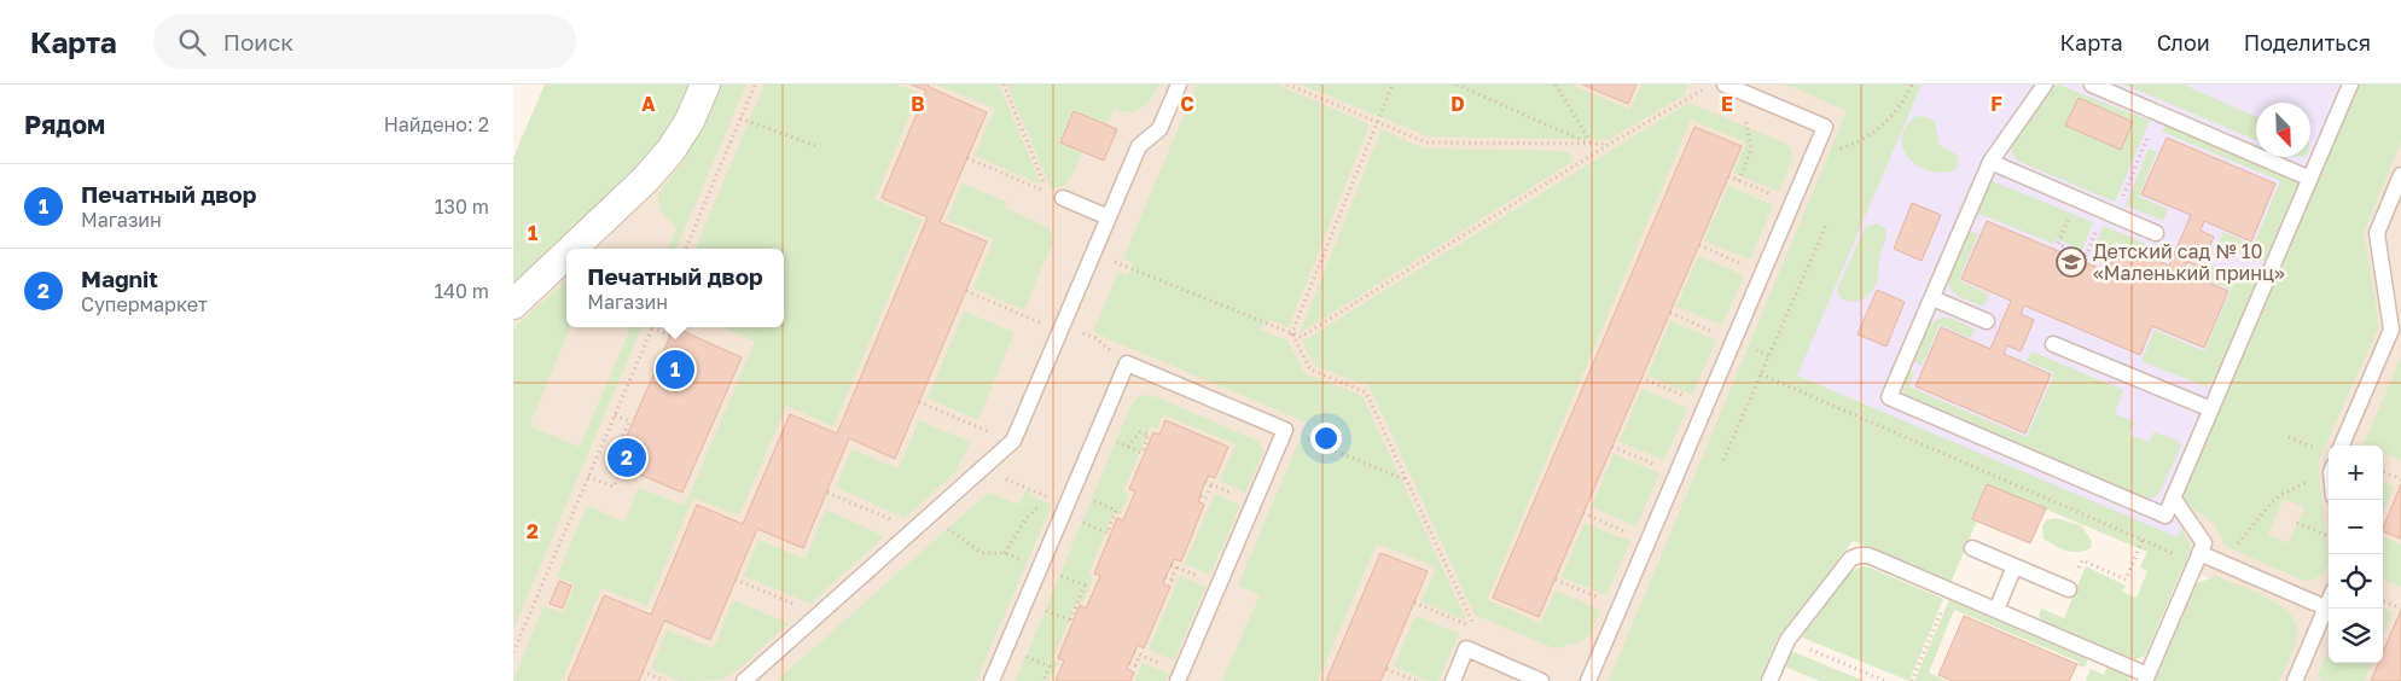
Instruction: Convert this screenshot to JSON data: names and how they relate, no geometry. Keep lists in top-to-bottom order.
{
  "places": {
    "school or university": ["Детский сад № 10 «Маленький принц»"]
  },
  "north": "bottom right",
  "page": {
    "header": "Карта",
    "search": "Поиск",
    "nav": ["Карта", "Слои", "Поделиться"],
    "heading": ["Рядом", "Найдено: 2"],
    "list": [
      {
        "mark": "1",
        "name": "Печатный двор",
        "note": "Магазин",
        "value": "130 m"
      },
      {
        "mark": "2",
        "name": "Magnit",
        "note": "Супермаркет",
        "value": "140 m"
      }
    ],
    "popup": ["Печатный двор", "Магазин"],
    "pins": ["1", "2"],
    "map_buttons": ["+", "−"]
  },
  "grid": {
    "columns": [
      "A",
      "B",
      "C",
      "D",
      "E",
      "F"
    ],
    "rows": ["1", "2"]
  }
}
